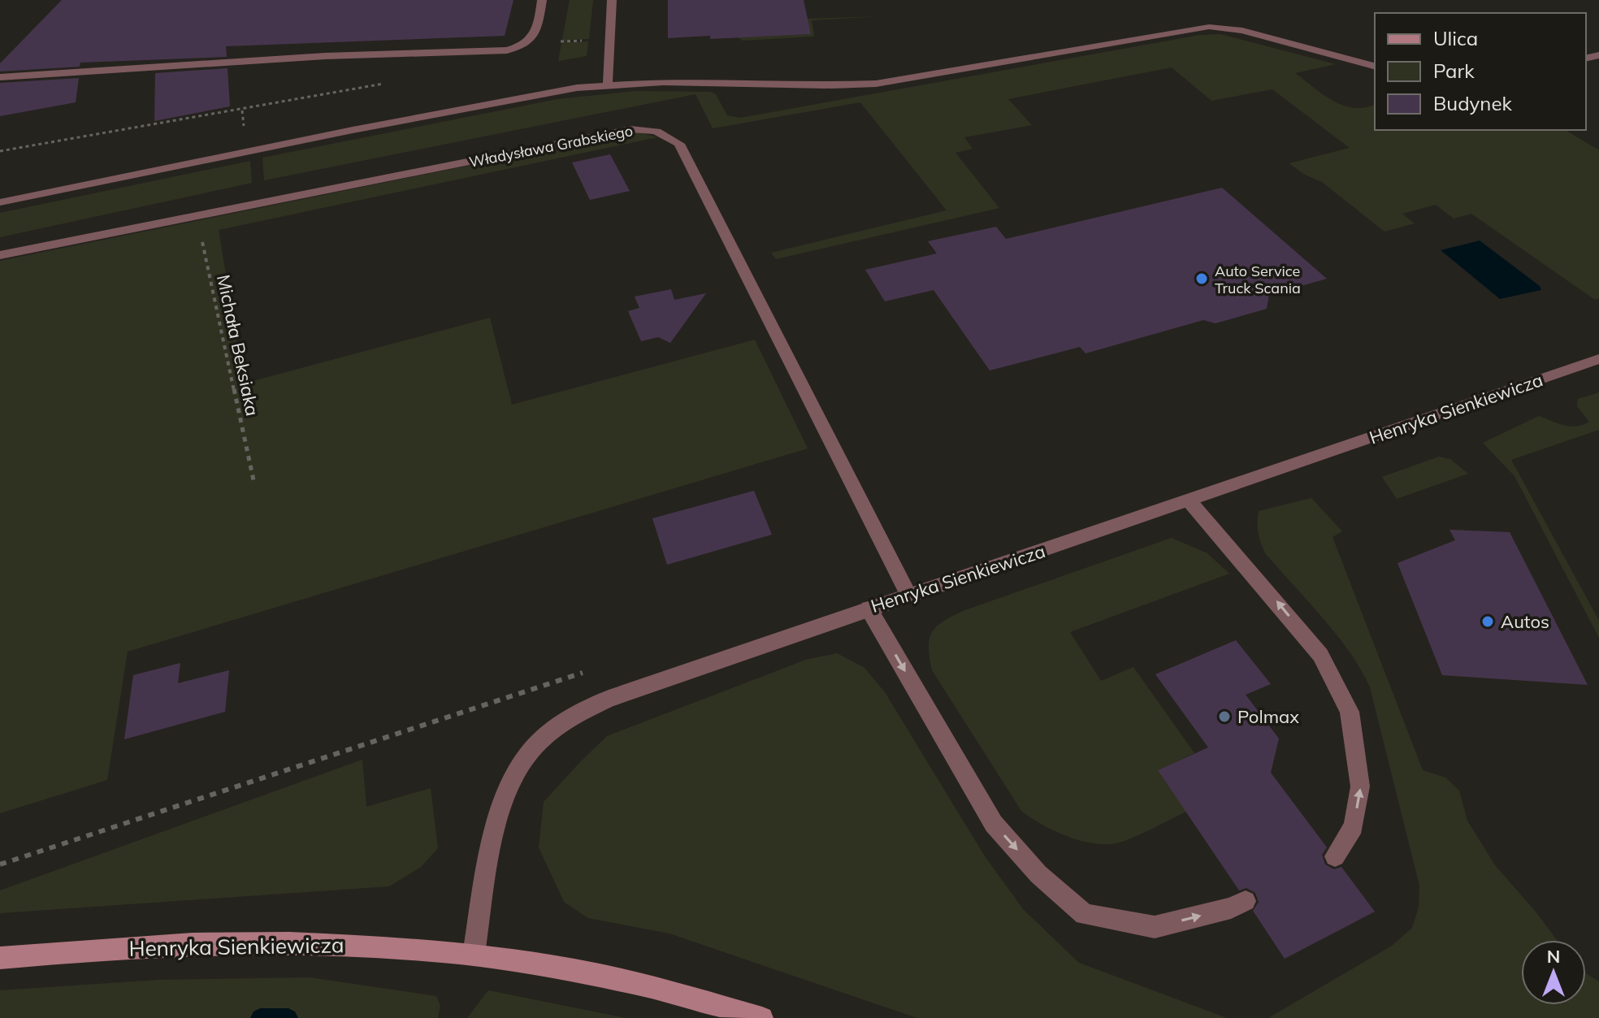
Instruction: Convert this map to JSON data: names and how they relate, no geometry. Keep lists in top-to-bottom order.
{
  "streets": {
    "street": ["Władysława Grabskiego", "Henryka Sienkiewicza"],
    "path": ["Michała Beksiaka"]
  },
  "crossings": [
    ["Władysława Grabskiego", "Michała Beksiaka"],
    ["Władysława Grabskiego", "Henryka Sienkiewicza"]
  ],
  "places": ["Auto Service Truck Scania", "Autos", "Polmax"],
  "legend": ["Ulica", "Park", "Budynek"],
  "north": "top"
}
